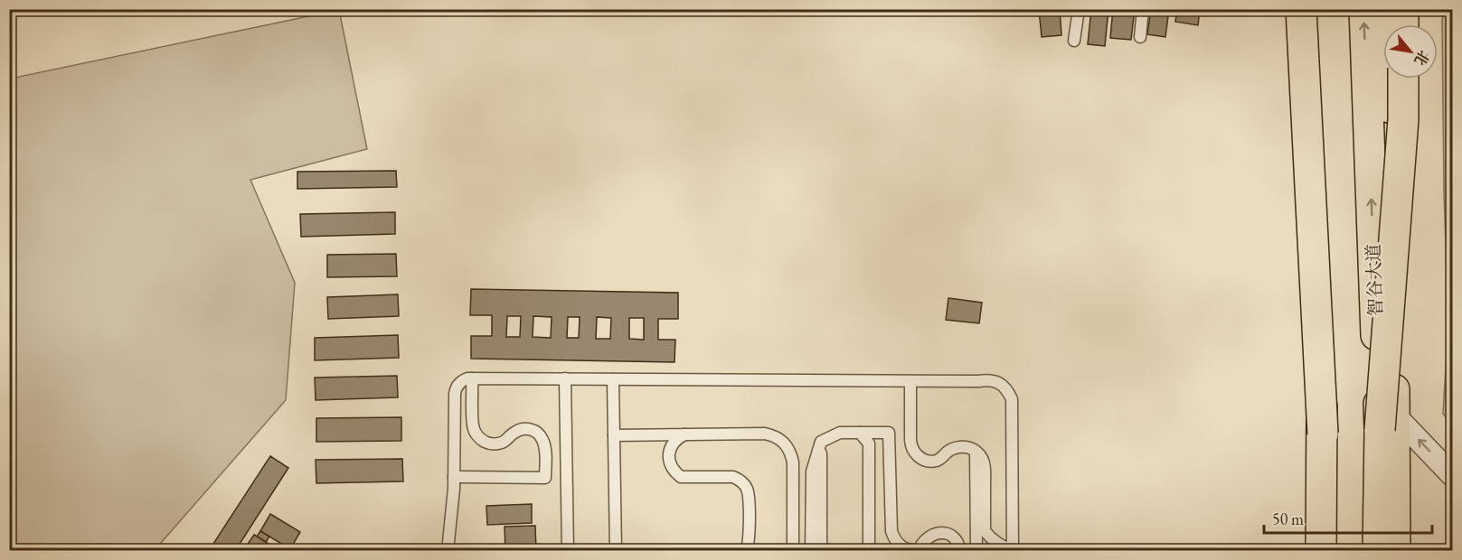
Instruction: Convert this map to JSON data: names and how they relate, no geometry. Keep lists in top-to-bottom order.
{
  "streets": {
    "main road": ["智谷大道"]
  },
  "scale_bar": "50 m",
  "north": "bottom right"
}
